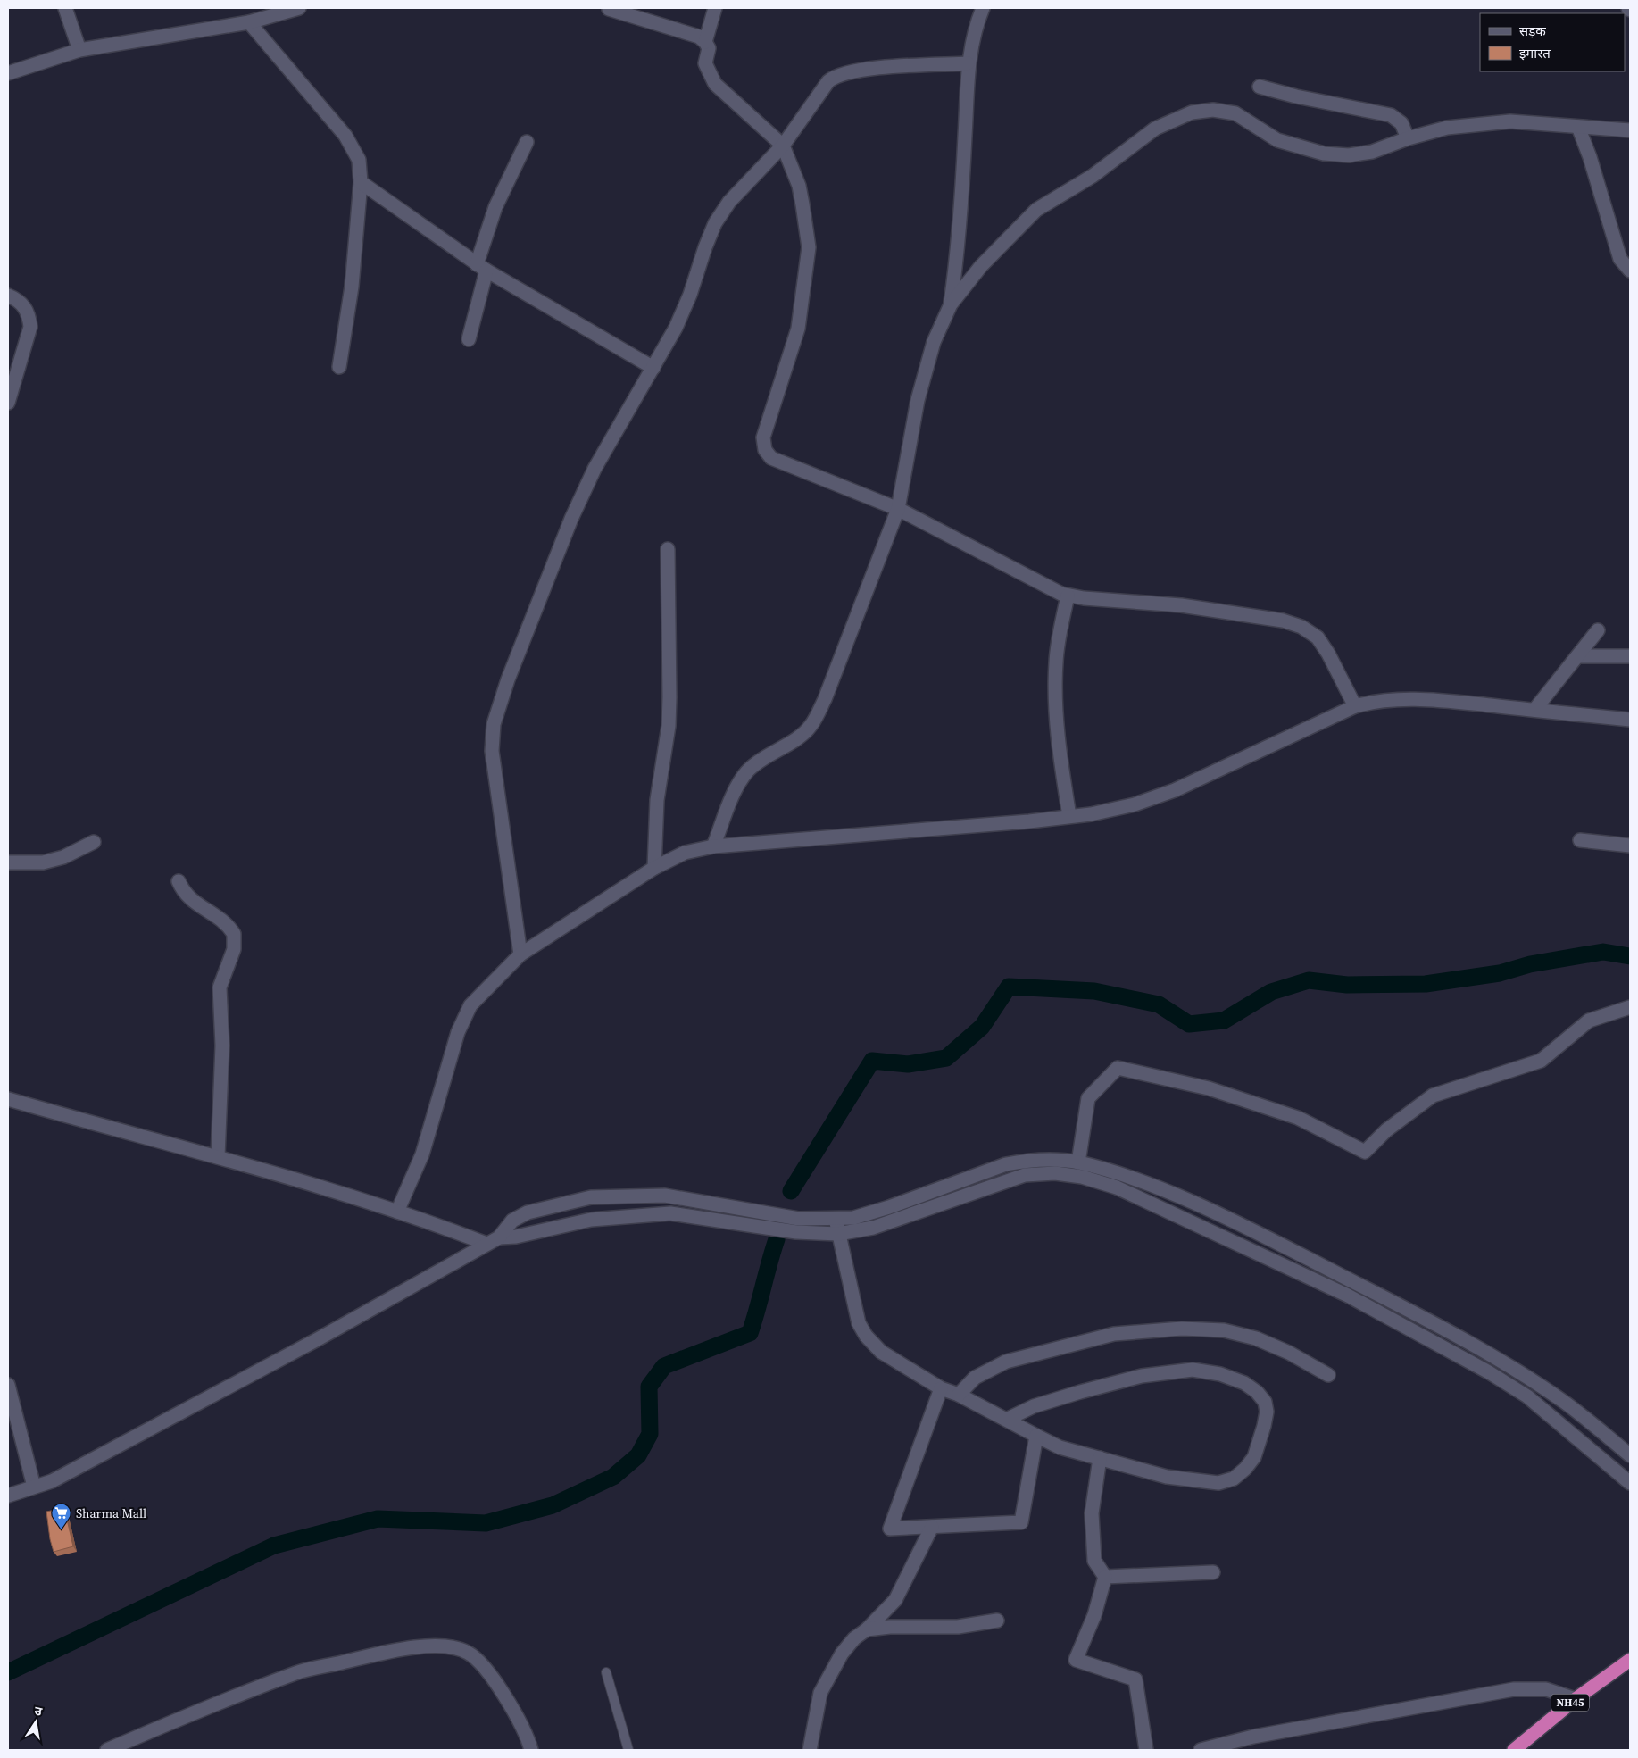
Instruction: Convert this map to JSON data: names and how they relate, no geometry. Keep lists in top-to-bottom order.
{
  "streets": {
    "highway": ["NH45"]
  },
  "places": {
    "supermarket": ["Sharma Mall"]
  },
  "legend": ["सड़क", "इमारत"],
  "north": "top"
}
